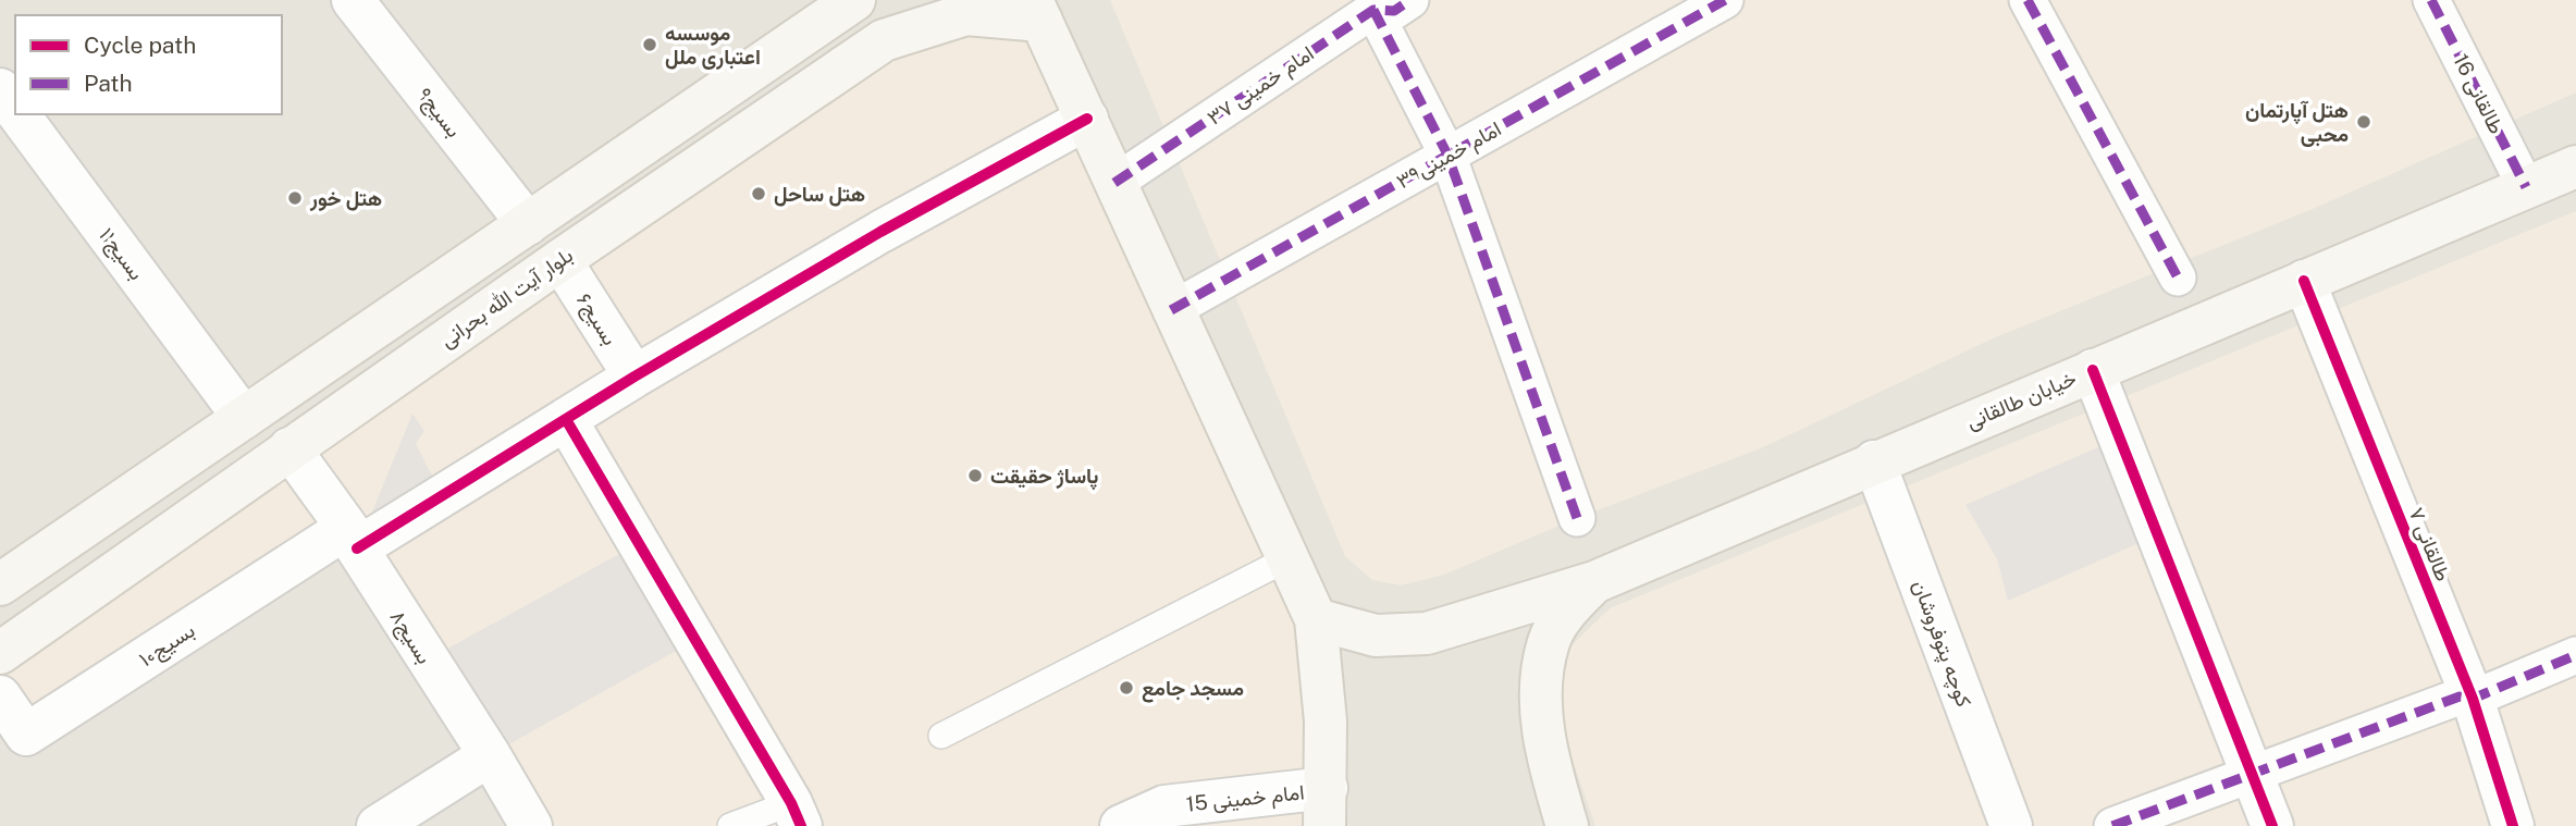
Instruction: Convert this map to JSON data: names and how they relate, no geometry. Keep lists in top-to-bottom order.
{
  "streets": {
    "main road": ["بلوار آیت الله بحرانی", "خیابان طالقانی"],
    "street": [
      "امام خمینی ۳۷",
      "طالقانی 16",
      "بسیج۹",
      "امام خمینی۳۹",
      "بسیج۱۱",
      "بسیج۶",
      "طالقانی ۷",
      "بسیج۸",
      "کوچه پتوفروشان",
      "بسیج۱۰",
      "امام خمینی 15"
    ]
  },
  "crossings": [
    ["طالقانی 16", "خیابان طالقانی"],
    ["بلوار آیت الله بحرانی", "بسیج۶"],
    ["بلوار آیت الله بحرانی", "بسیج۸"],
    ["خیابان طالقانی", "طالقانی ۷"],
    ["خیابان طالقانی", "کوچه پتوفروشان"],
    ["بسیج۸", "بسیج۱۰"]
  ],
  "places": [
    "موسسه اعتباری ملل",
    "هتل آپارتمان محبی",
    "هتل ساحل",
    "هتل خور",
    "پاساژ حقیقت",
    "مسجد جامع"
  ],
  "legend": ["Cycle path", "Path"]
}
